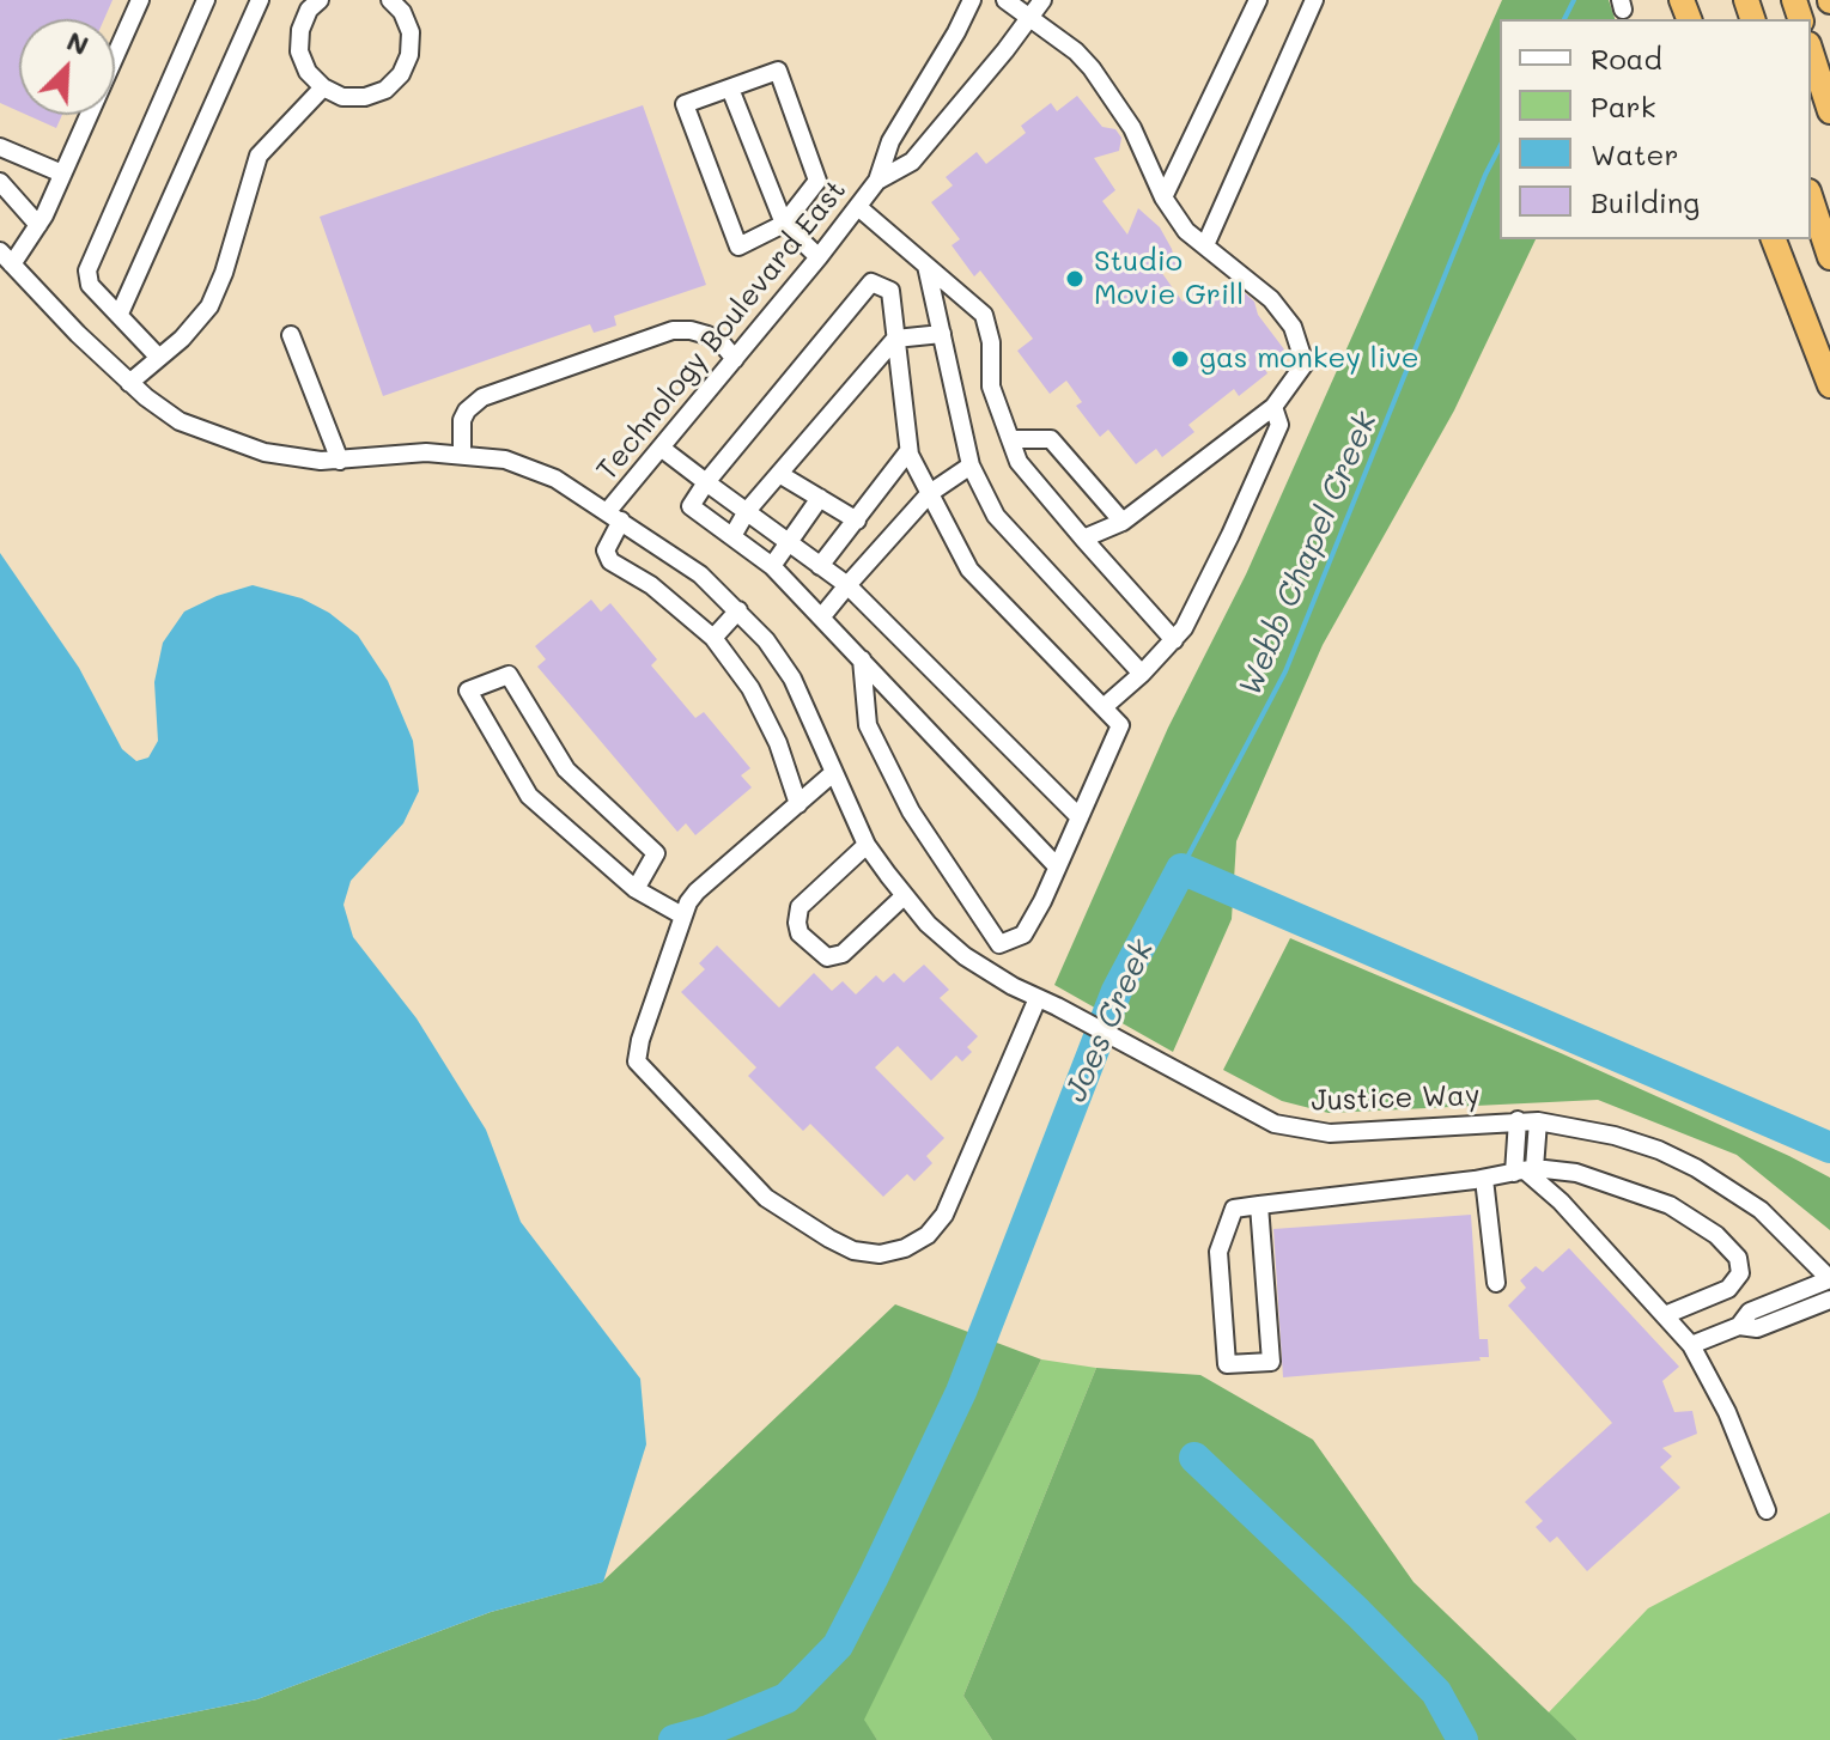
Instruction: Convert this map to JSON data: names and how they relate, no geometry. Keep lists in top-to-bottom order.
{
  "streets": {
    "street": ["Technology Boulevard East", "Justice Way"]
  },
  "crossings": [
    ["Technology Boulevard East", "Justice Way"]
  ],
  "water": ["Webb Chapel Creek", "Joes Creek"],
  "places": ["Studio Movie Grill", "gas monkey live"],
  "legend": [
    "Road",
    "Park",
    "Water",
    "Building"
  ],
  "north": "top right"
}
